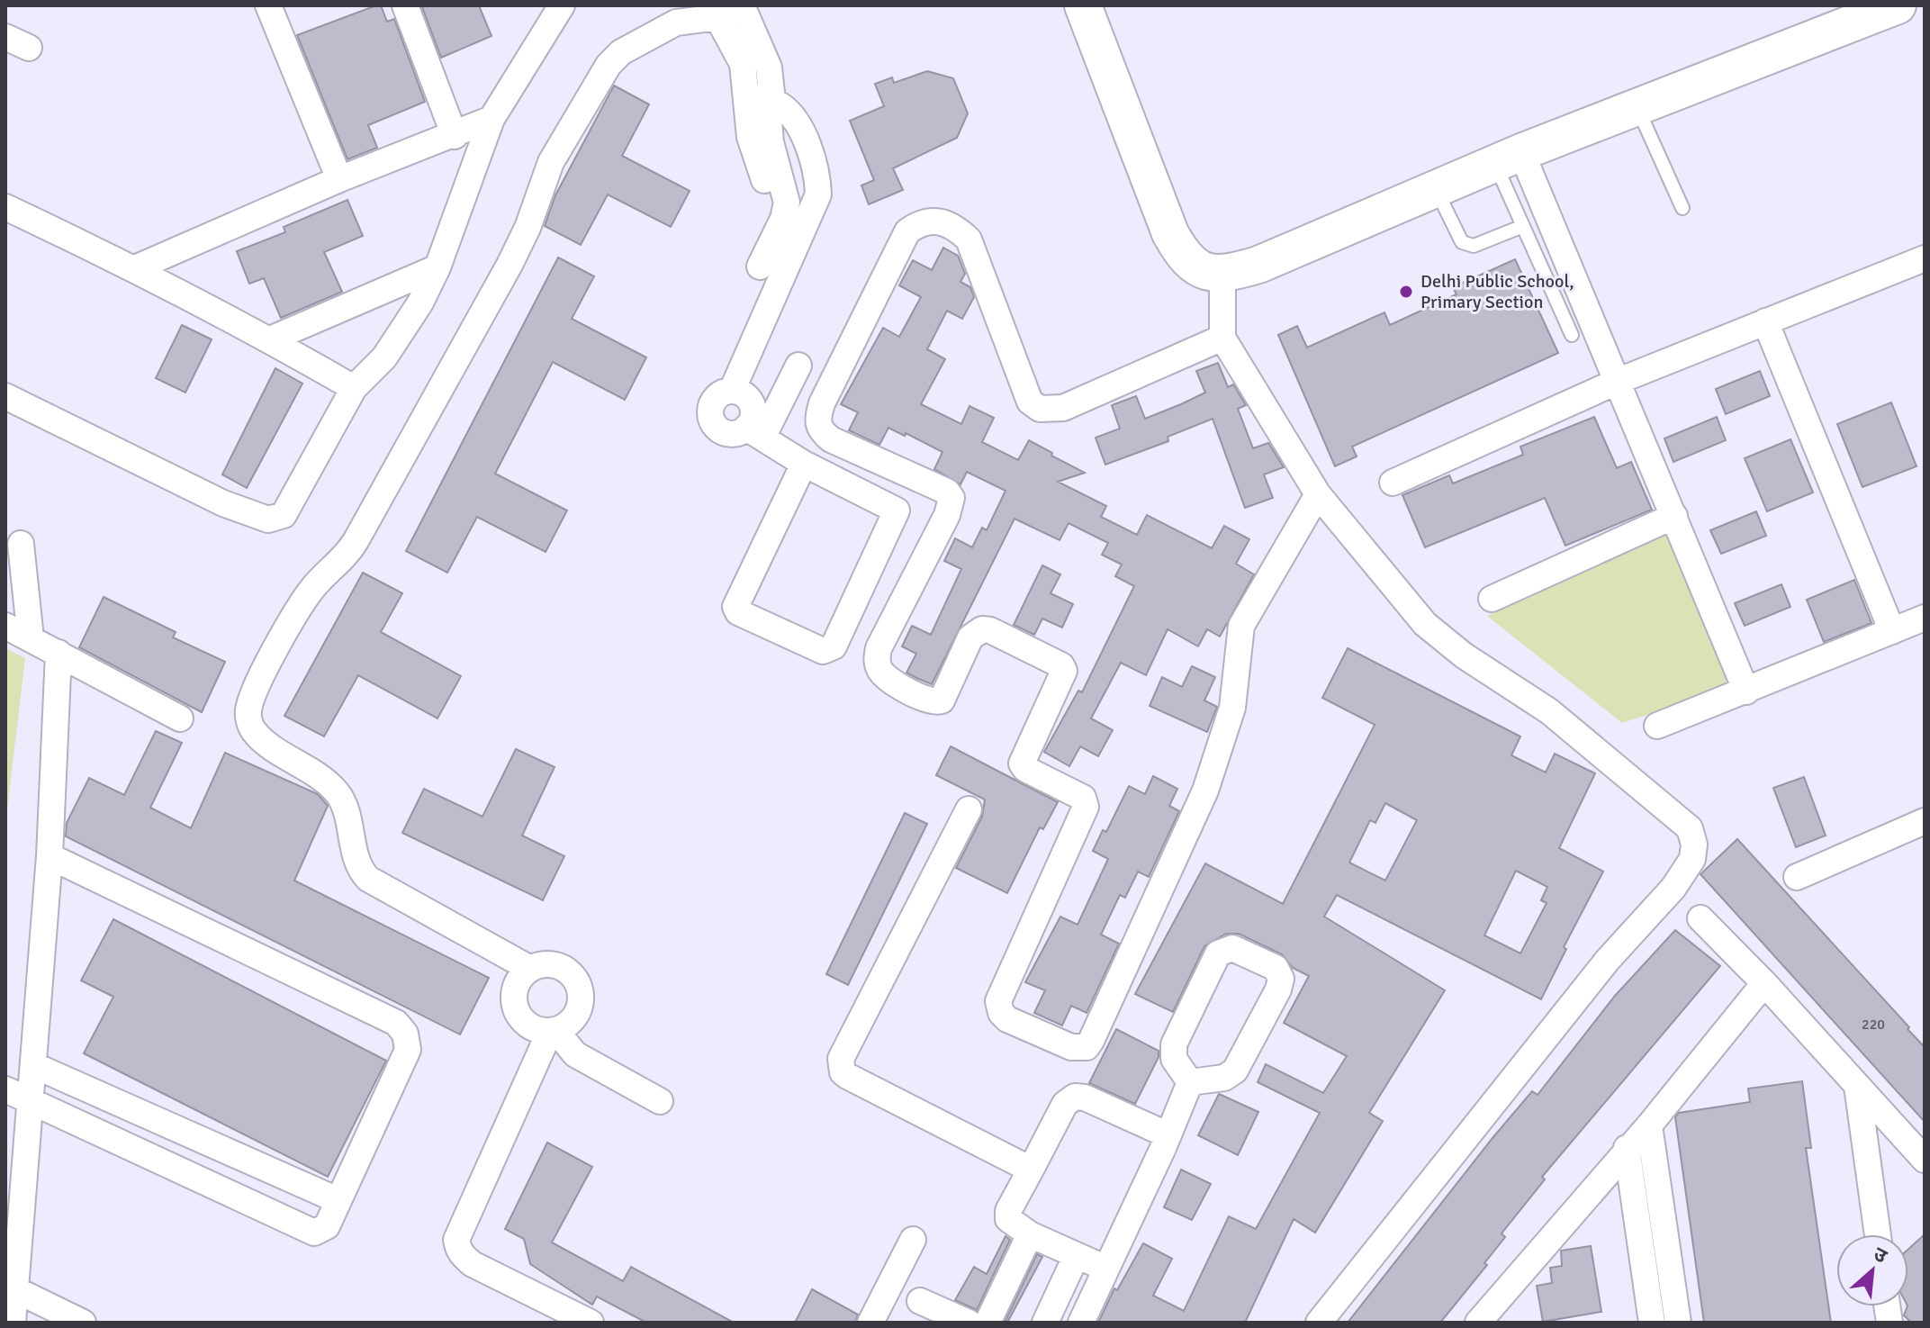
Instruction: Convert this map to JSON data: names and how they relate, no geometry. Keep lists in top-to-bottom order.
{
  "places": ["Delhi Public School, Primary Section"],
  "house_numbers": ["220"],
  "north": "top right"
}
